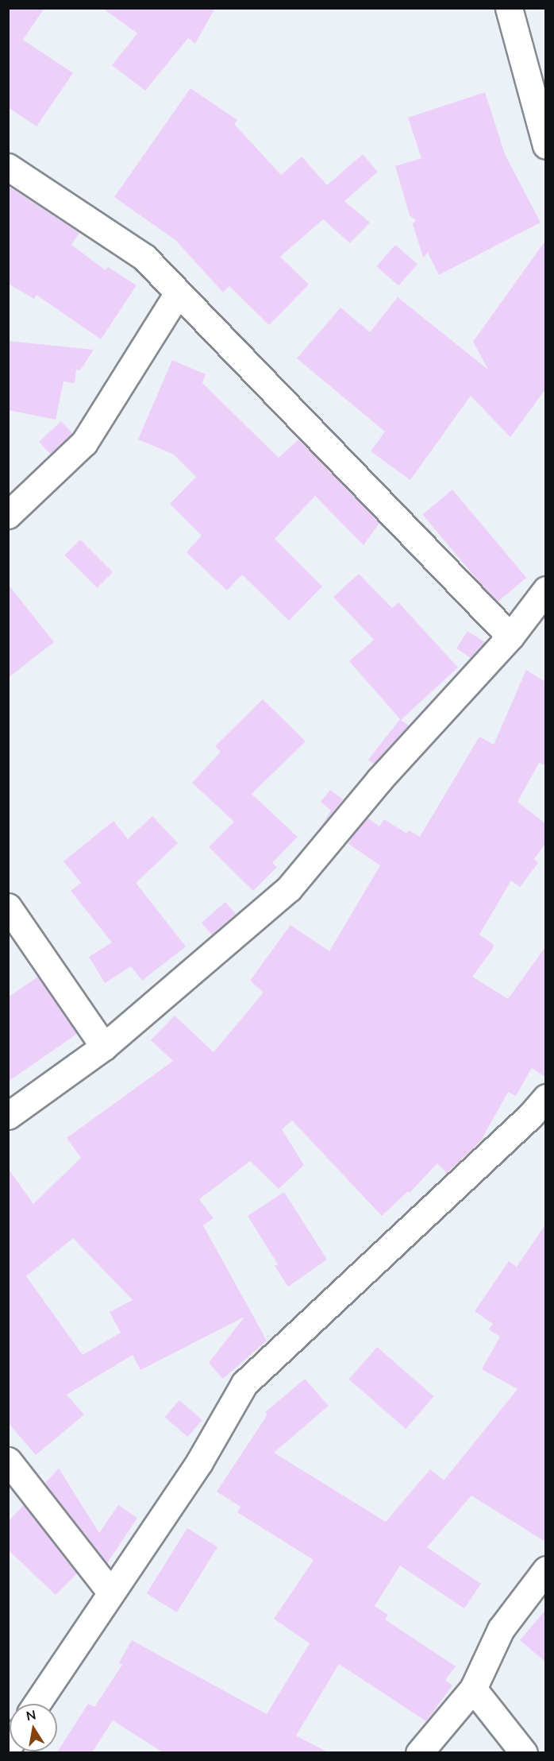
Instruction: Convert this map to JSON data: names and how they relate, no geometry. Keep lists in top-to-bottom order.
{
  "north": "top"
}
